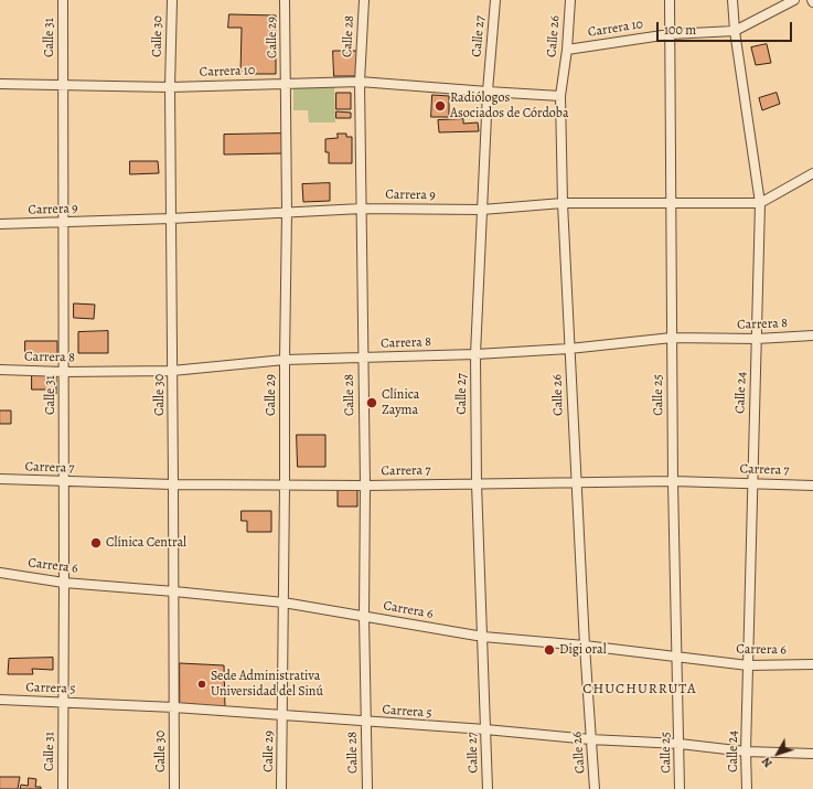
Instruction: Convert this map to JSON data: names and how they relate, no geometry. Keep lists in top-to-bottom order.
{
  "streets": {
    "street": [
      "Carrera 10",
      "Calle 30",
      "Calle 28",
      "Calle 27",
      "Calle 26",
      "Calle 31",
      "Calle 29",
      "Carrera 9",
      "Carrera 8",
      "Calle 24",
      "Calle 25",
      "Carrera 7",
      "Carrera 6",
      "Carrera 5"
    ]
  },
  "crossings": [
    ["Carrera 10", "Calle 30"],
    ["Carrera 10", "Calle 28"],
    ["Carrera 10", "Calle 27"],
    ["Carrera 10", "Calle 26"],
    ["Carrera 10", "Calle 31"],
    ["Carrera 10", "Calle 29"],
    ["Carrera 10", "Calle 24"],
    ["Carrera 10", "Calle 25"],
    ["Calle 30", "Carrera 9"],
    ["Calle 30", "Carrera 8"],
    ["Calle 30", "Carrera 7"],
    ["Calle 30", "Carrera 6"],
    ["Calle 30", "Carrera 5"],
    ["Calle 28", "Carrera 9"],
    ["Calle 28", "Carrera 8"],
    ["Calle 28", "Carrera 7"],
    ["Calle 28", "Carrera 6"],
    ["Calle 28", "Carrera 5"],
    ["Calle 27", "Carrera 9"],
    ["Calle 27", "Carrera 8"],
    ["Calle 27", "Carrera 7"],
    ["Calle 27", "Carrera 6"],
    ["Calle 27", "Carrera 5"],
    ["Calle 26", "Carrera 9"],
    ["Calle 26", "Carrera 8"],
    ["Calle 26", "Carrera 7"],
    ["Calle 26", "Carrera 6"],
    ["Calle 26", "Carrera 5"],
    ["Calle 31", "Carrera 9"],
    ["Calle 31", "Carrera 8"],
    ["Calle 31", "Carrera 7"],
    ["Calle 31", "Carrera 6"],
    ["Calle 31", "Carrera 5"],
    ["Calle 29", "Carrera 9"],
    ["Calle 29", "Carrera 8"],
    ["Calle 29", "Carrera 7"],
    ["Calle 29", "Carrera 6"],
    ["Calle 29", "Carrera 5"],
    ["Carrera 9", "Calle 24"],
    ["Carrera 9", "Calle 25"],
    ["Carrera 8", "Calle 24"],
    ["Carrera 8", "Calle 25"],
    ["Calle 24", "Carrera 7"],
    ["Calle 24", "Carrera 6"],
    ["Calle 24", "Carrera 5"],
    ["Calle 25", "Carrera 7"],
    ["Calle 25", "Carrera 6"],
    ["Calle 25", "Carrera 5"]
  ],
  "districts": ["CHUCHURRUTA"],
  "places": [
    "Radiólogos Asociados de Córdoba",
    "Clínica Zayma",
    "Clínica Central",
    "Digi oral",
    "Sede Administrativa Universidad del Sinú"
  ],
  "scale_bar": "100 m",
  "north": "bottom left"
}
